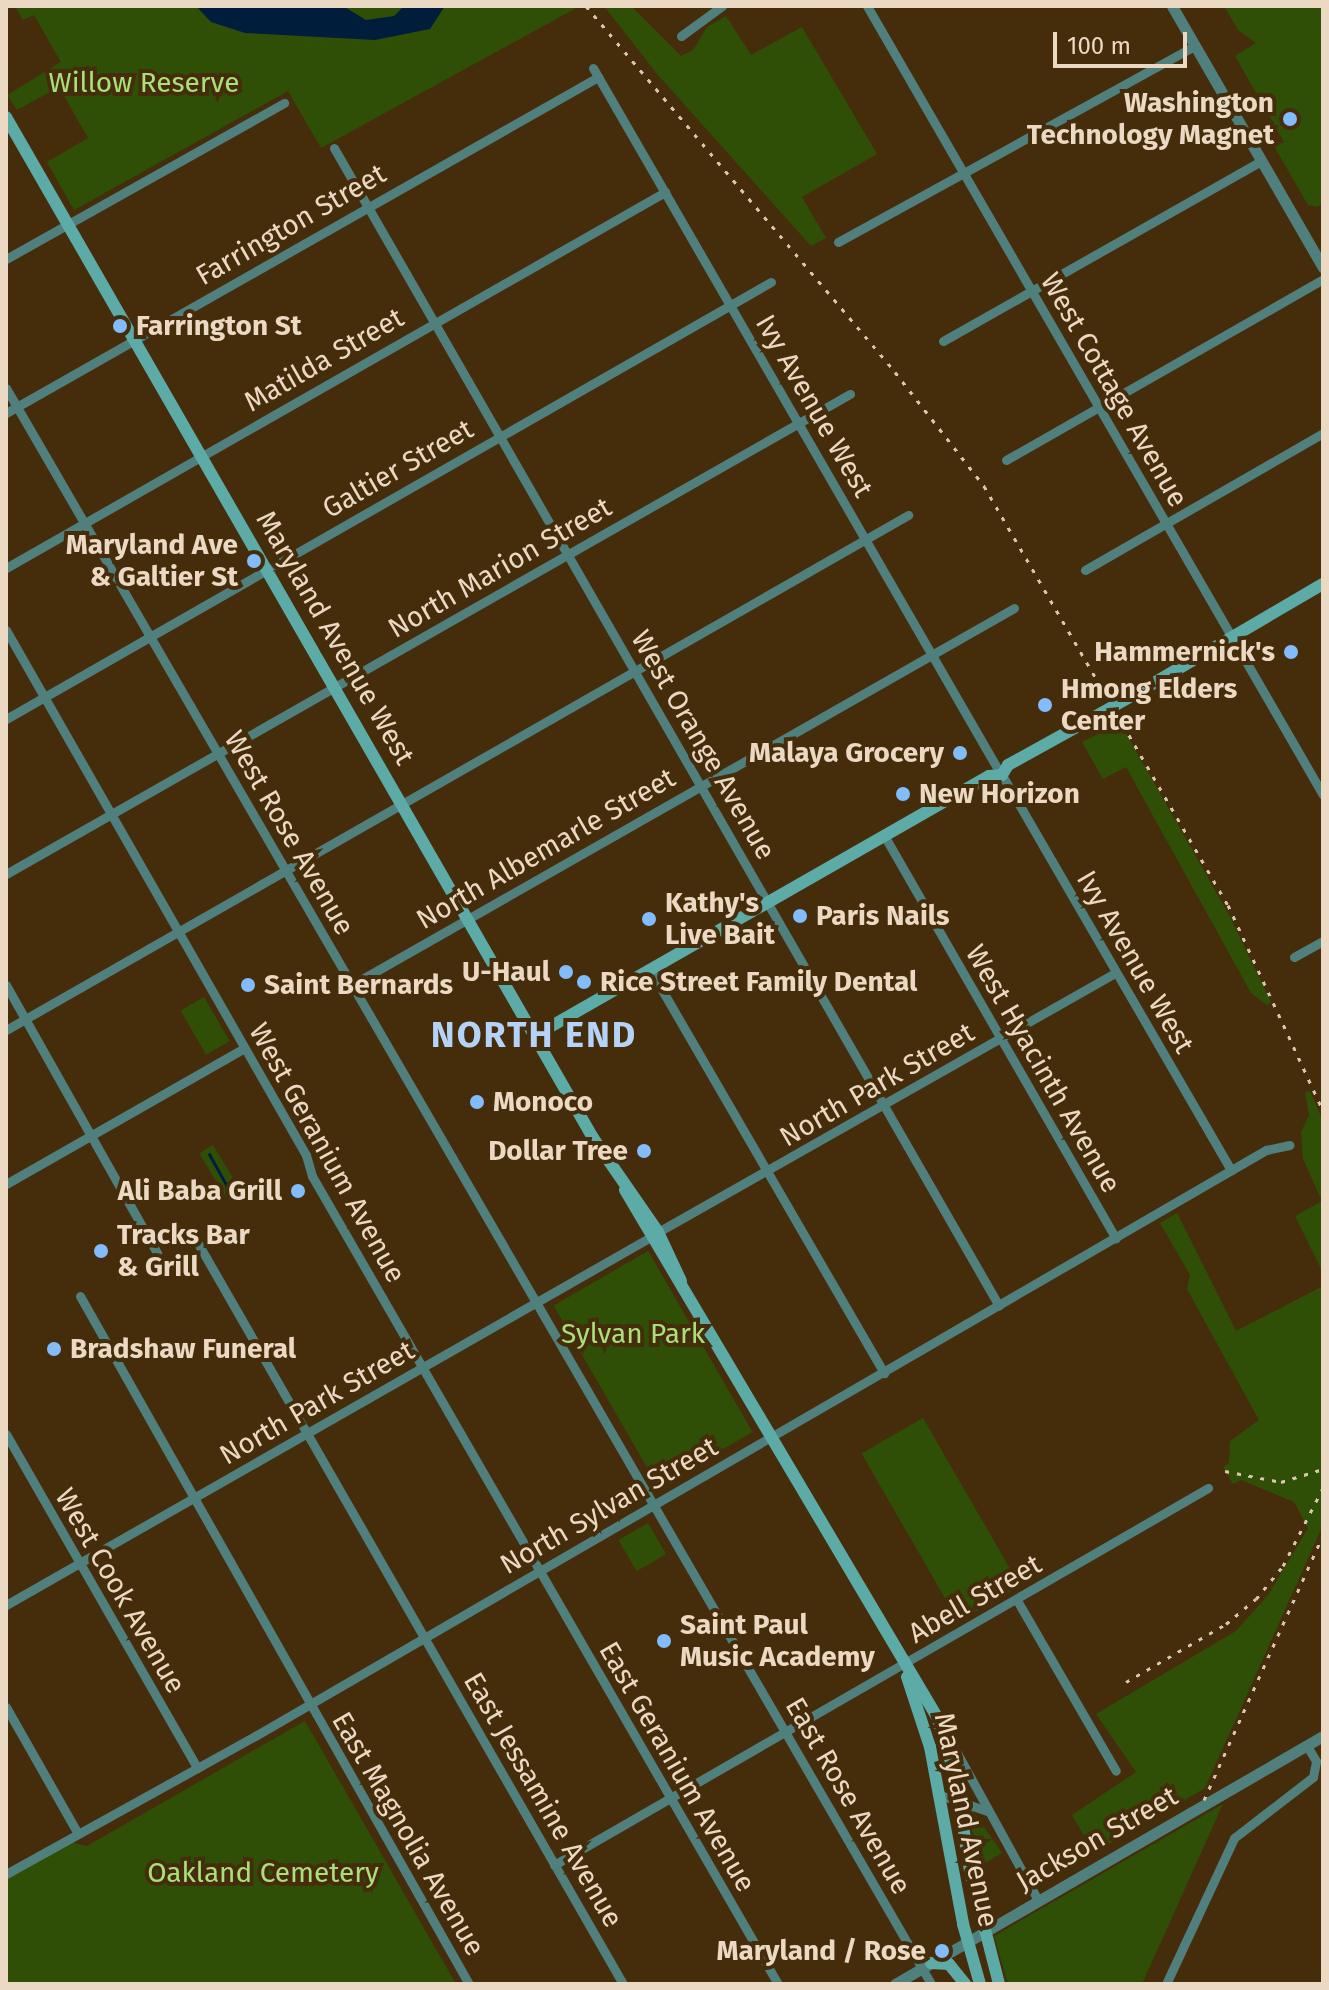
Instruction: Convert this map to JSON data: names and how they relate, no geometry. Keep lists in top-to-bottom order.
{
  "streets": {
    "main road": ["Maryland Avenue West", "Maryland Avenue"],
    "street": [
      "Farrington Street",
      "Matilda Street",
      "West Cottage Avenue",
      "Ivy Avenue West",
      "Galtier Street",
      "North Marion Street",
      "West Orange Avenue",
      "West Rose Avenue",
      "North Albemarle Street",
      "West Hyacinth Avenue",
      "North Park Street",
      "West Geranium Avenue",
      "North Sylvan Street",
      "West Cook Avenue",
      "Abell Street",
      "East Geranium Avenue",
      "East Rose Avenue",
      "East Jessamine Avenue",
      "East Magnolia Avenue",
      "Jackson Street"
    ]
  },
  "crossings": [
    ["Farrington Street", "Ivy Avenue West"],
    ["Farrington Street", "Maryland Avenue West"],
    ["Farrington Street", "West Orange Avenue"],
    ["Farrington Street", "West Rose Avenue"],
    ["Matilda Street", "Ivy Avenue West"],
    ["Matilda Street", "Maryland Avenue West"],
    ["Matilda Street", "West Orange Avenue"],
    ["Matilda Street", "West Rose Avenue"],
    ["Ivy Avenue West", "Galtier Street"],
    ["Ivy Avenue West", "North Marion Street"],
    ["Ivy Avenue West", "North Albemarle Street"],
    ["Ivy Avenue West", "North Park Street"],
    ["Ivy Avenue West", "North Sylvan Street"],
    ["Galtier Street", "Maryland Avenue West"],
    ["Galtier Street", "West Orange Avenue"],
    ["Galtier Street", "West Rose Avenue"],
    ["Galtier Street", "West Geranium Avenue"],
    ["North Marion Street", "Maryland Avenue West"],
    ["North Marion Street", "West Orange Avenue"],
    ["North Marion Street", "West Rose Avenue"],
    ["North Marion Street", "West Geranium Avenue"],
    ["Maryland Avenue West", "North Albemarle Street"],
    ["Maryland Avenue West", "North Park Street"],
    ["Maryland Avenue West", "North Sylvan Street"],
    ["Maryland Avenue West", "Abell Street"],
    ["Maryland Avenue West", "Maryland Avenue"],
    ["West Orange Avenue", "North Albemarle Street"],
    ["West Orange Avenue", "North Park Street"],
    ["West Orange Avenue", "North Sylvan Street"],
    ["West Rose Avenue", "North Albemarle Street"],
    ["West Rose Avenue", "North Park Street"],
    ["West Rose Avenue", "North Sylvan Street"],
    ["West Rose Avenue", "East Rose Avenue"],
    ["West Hyacinth Avenue", "North Park Street"],
    ["West Hyacinth Avenue", "North Sylvan Street"],
    ["North Park Street", "West Geranium Avenue"],
    ["North Park Street", "West Cook Avenue"],
    ["North Park Street", "East Jessamine Avenue"],
    ["North Park Street", "East Magnolia Avenue"],
    ["West Geranium Avenue", "North Sylvan Street"],
    ["West Geranium Avenue", "East Geranium Avenue"],
    ["North Sylvan Street", "West Cook Avenue"],
    ["North Sylvan Street", "East Geranium Avenue"],
    ["North Sylvan Street", "East Rose Avenue"],
    ["North Sylvan Street", "East Jessamine Avenue"],
    ["North Sylvan Street", "East Magnolia Avenue"],
    ["Abell Street", "East Geranium Avenue"],
    ["Abell Street", "East Rose Avenue"],
    ["Abell Street", "East Jessamine Avenue"],
    ["Abell Street", "Maryland Avenue"],
    ["East Rose Avenue", "Jackson Street"],
    ["Maryland Avenue", "Jackson Street"]
  ],
  "districts": ["NORTH END"],
  "parks": ["Willow Reserve", "Sylvan Park", "Oakland Cemetery"],
  "places": [
    "Washington Technology Magnet",
    "Farrington St",
    "Maryland Ave & Galtier St",
    "Hammernick's",
    "Hmong Elders Center",
    "Malaya Grocery",
    "New Horizon",
    "Paris Nails",
    "Kathy's Live Bait",
    "U-Haul",
    "Rice Street Family Dental",
    "Saint Bernards",
    "Monoco",
    "Dollar Tree",
    "Ali Baba Grill",
    "Tracks Bar & Grill",
    "Bradshaw Funeral",
    "Saint Paul Music Academy",
    "Maryland / Rose"
  ],
  "scale_bar": "100 m"
}
